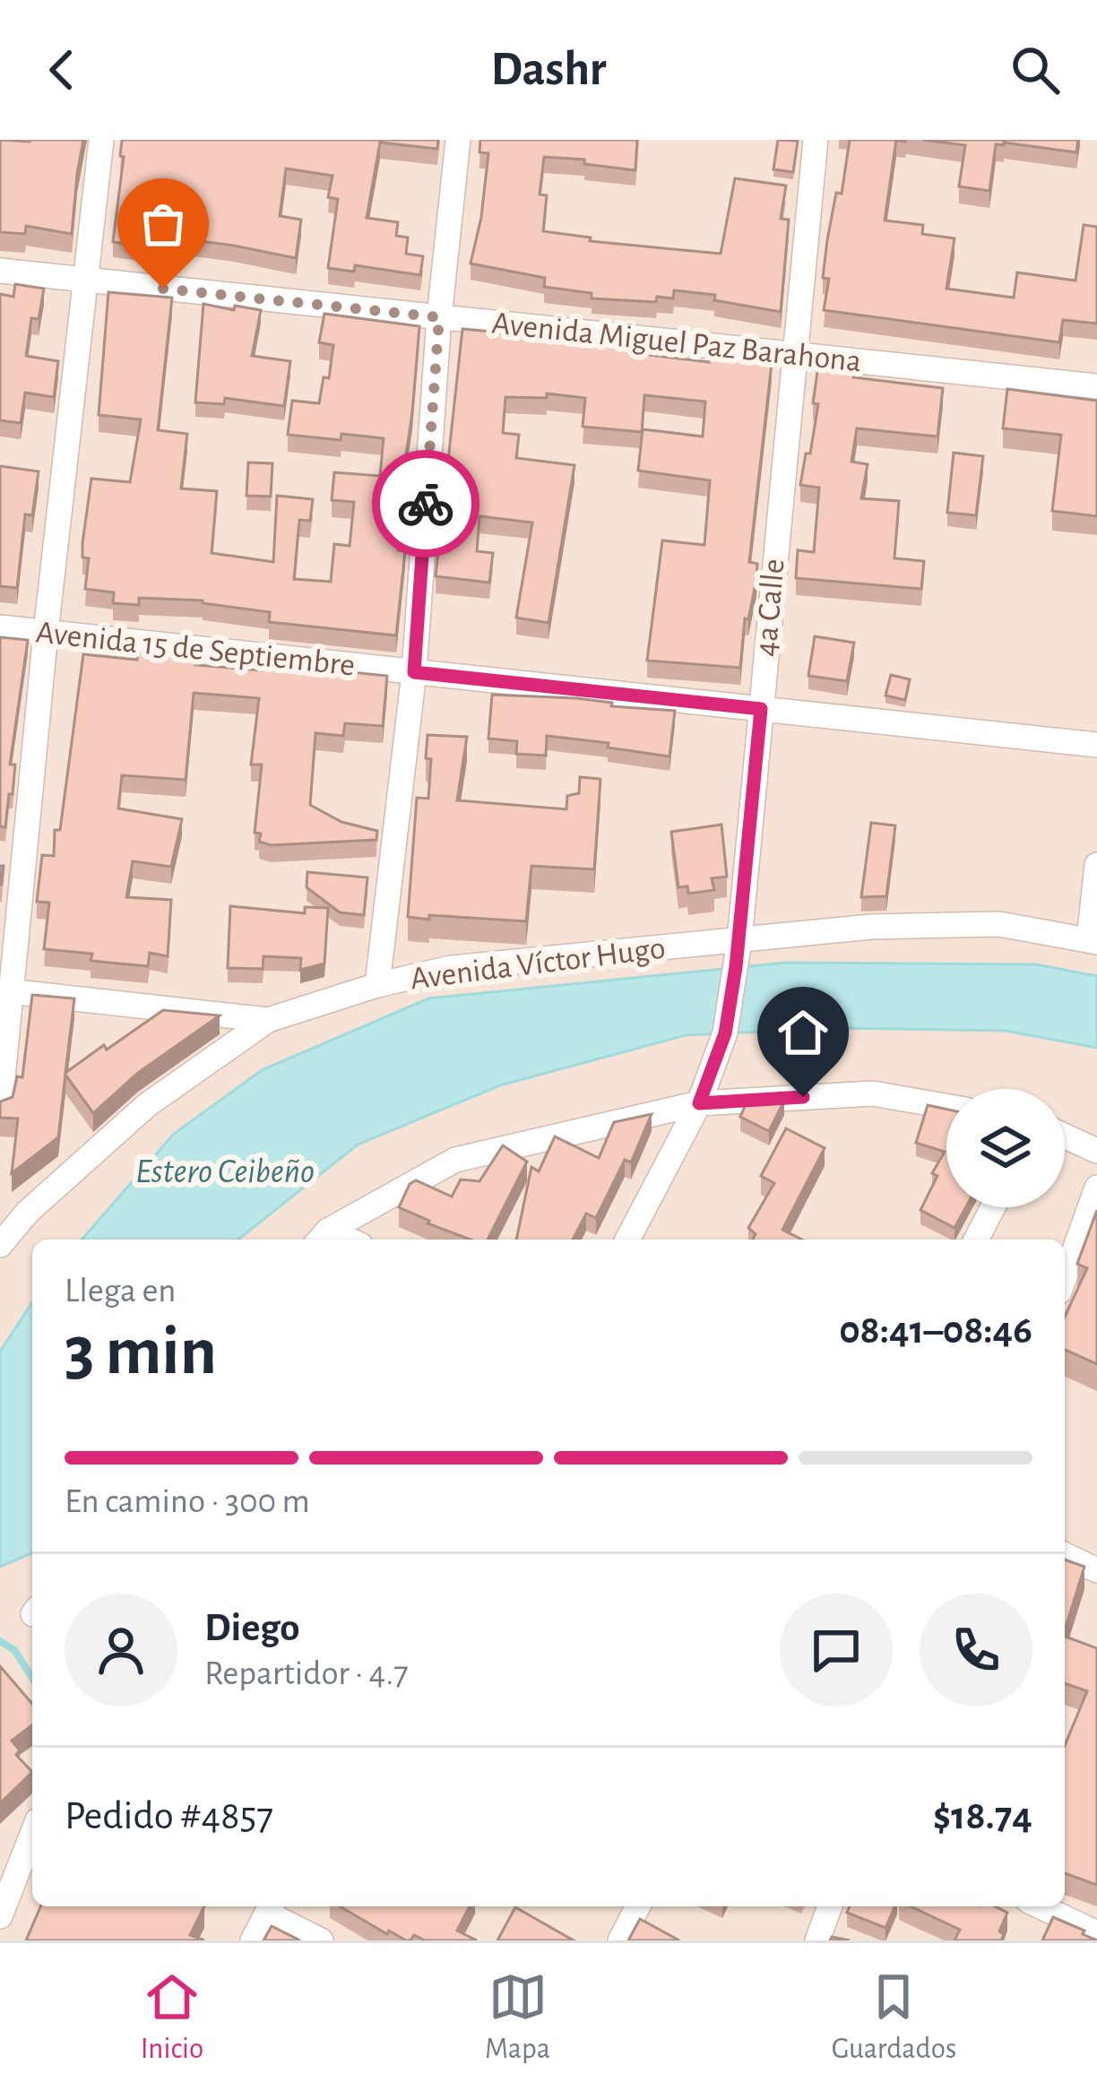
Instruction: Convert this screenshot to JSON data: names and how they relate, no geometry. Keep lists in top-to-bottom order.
{
  "streets": {
    "street": [
      "Avenida Miguel Paz Barahona",
      "4a Calle",
      "Avenida 15 de Septiembre",
      "Avenida Víctor Hugo"
    ]
  },
  "crossings": [
    ["Avenida Miguel Paz Barahona", "4a Calle"],
    ["4a Calle", "Avenida 15 de Septiembre"],
    ["4a Calle", "Avenida Víctor Hugo"]
  ],
  "water": ["Estero Ceibeño"],
  "page": {
    "header": "Dashr",
    "heading": ["3 min", "Llega en", "08:41–08:46"],
    "panel": [
      "Diego",
      "Repartidor · 4.7",
      "Pedido #4857",
      "$18.74"
    ],
    "bar": "En camino · 300 m",
    "tabs": ["Inicio", "Mapa", "Guardados"]
  }
}
